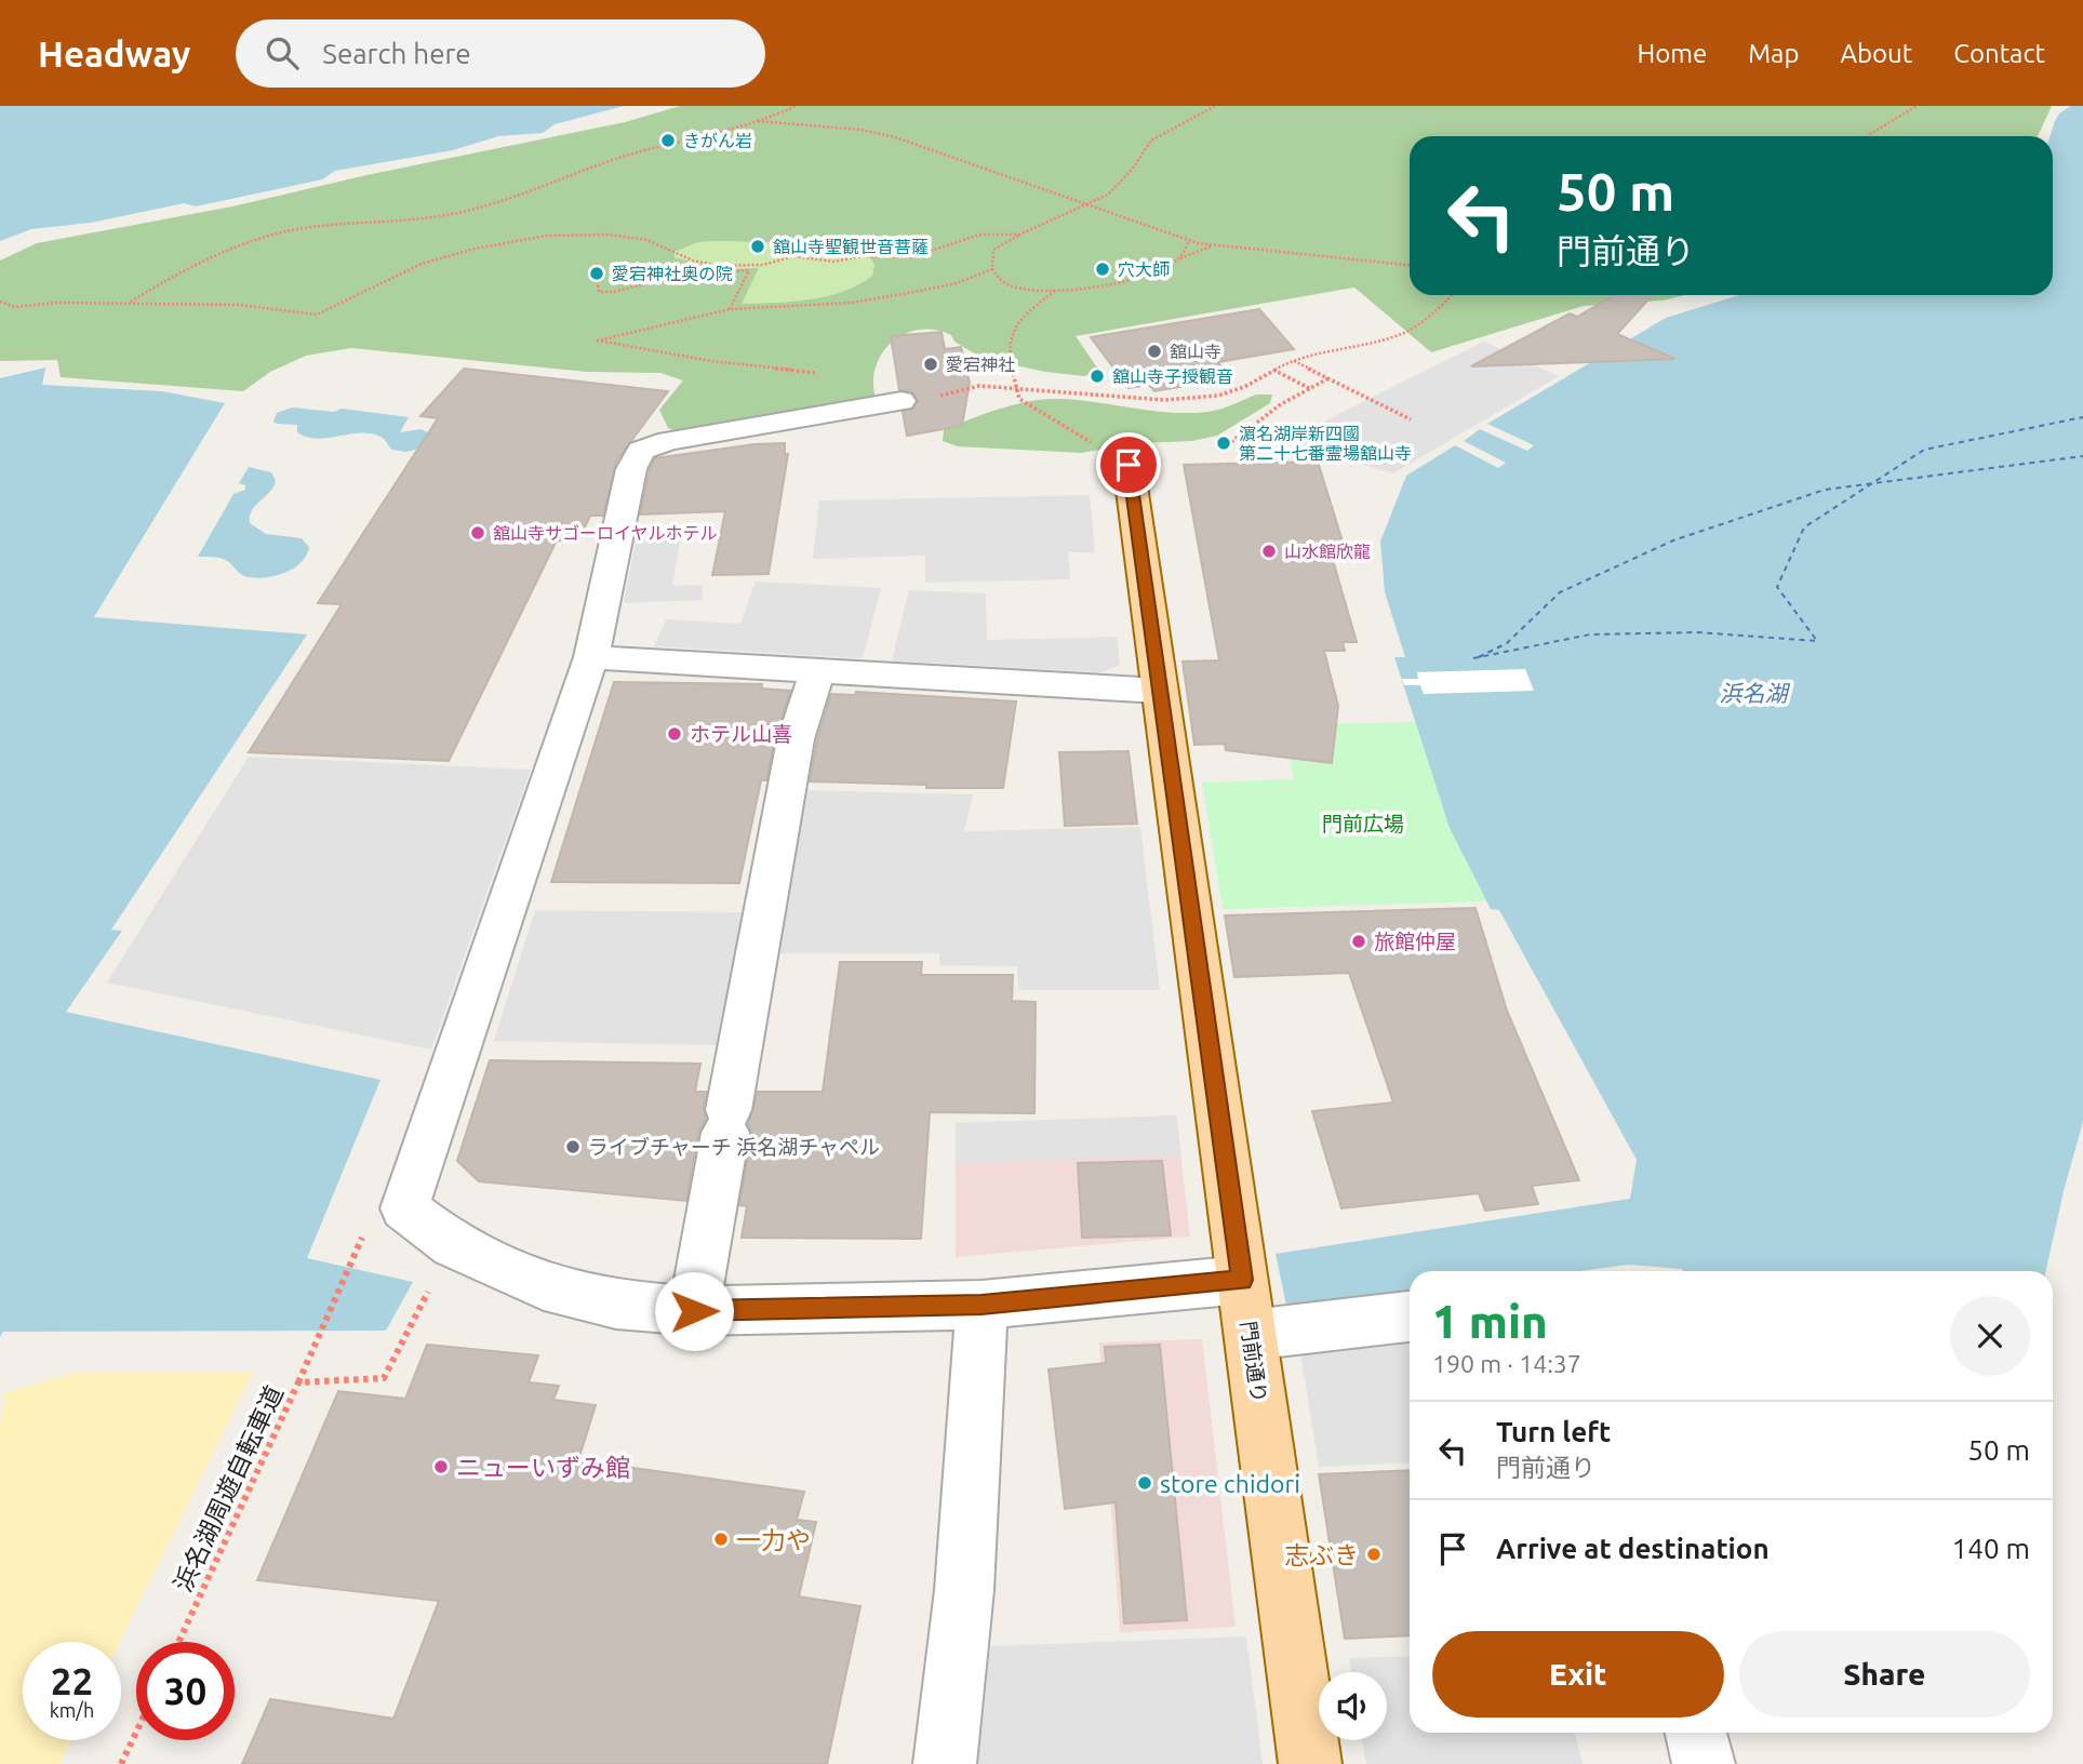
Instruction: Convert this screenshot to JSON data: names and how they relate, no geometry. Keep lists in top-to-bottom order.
{
  "streets": {
    "main road": ["門前通り"],
    "path": ["浜名湖周遊自転車道"]
  },
  "water": ["浜名湖"],
  "parks": ["門前広場"],
  "places": [
    "きがん岩",
    "舘山寺聖観世音菩薩",
    "穴大師",
    "愛宕神社奥の院",
    "舘山寺",
    "愛宕神社",
    "舘山寺子授観音",
    "濵名湖岸新四國 第二十七番霊場舘山寺",
    "舘山寺サゴーロイヤルホテル",
    "山水館欣龍",
    "ホテル山喜",
    "旅館仲屋",
    "ライブチャーチ 浜名湖チャペル",
    "ニューいずみ館",
    "store chidori",
    "一力や",
    "志ぶき"
  ],
  "page": {
    "header": "Headway",
    "search": "Search here",
    "nav": [
      "Home",
      "Map",
      "About",
      "Contact"
    ],
    "turn": ["50 m", "門前通り"],
    "heading": ["1 min", "190 m · 14:37"],
    "list": [
      {
        "name": "Turn left",
        "note": "門前通り",
        "value": "50 m"
      },
      {
        "name": "Arrive at destination",
        "value": "140 m"
      }
    ],
    "buttons": ["Exit", "Share"],
    "speed": "22 km/h",
    "limit": "30"
  }
}
